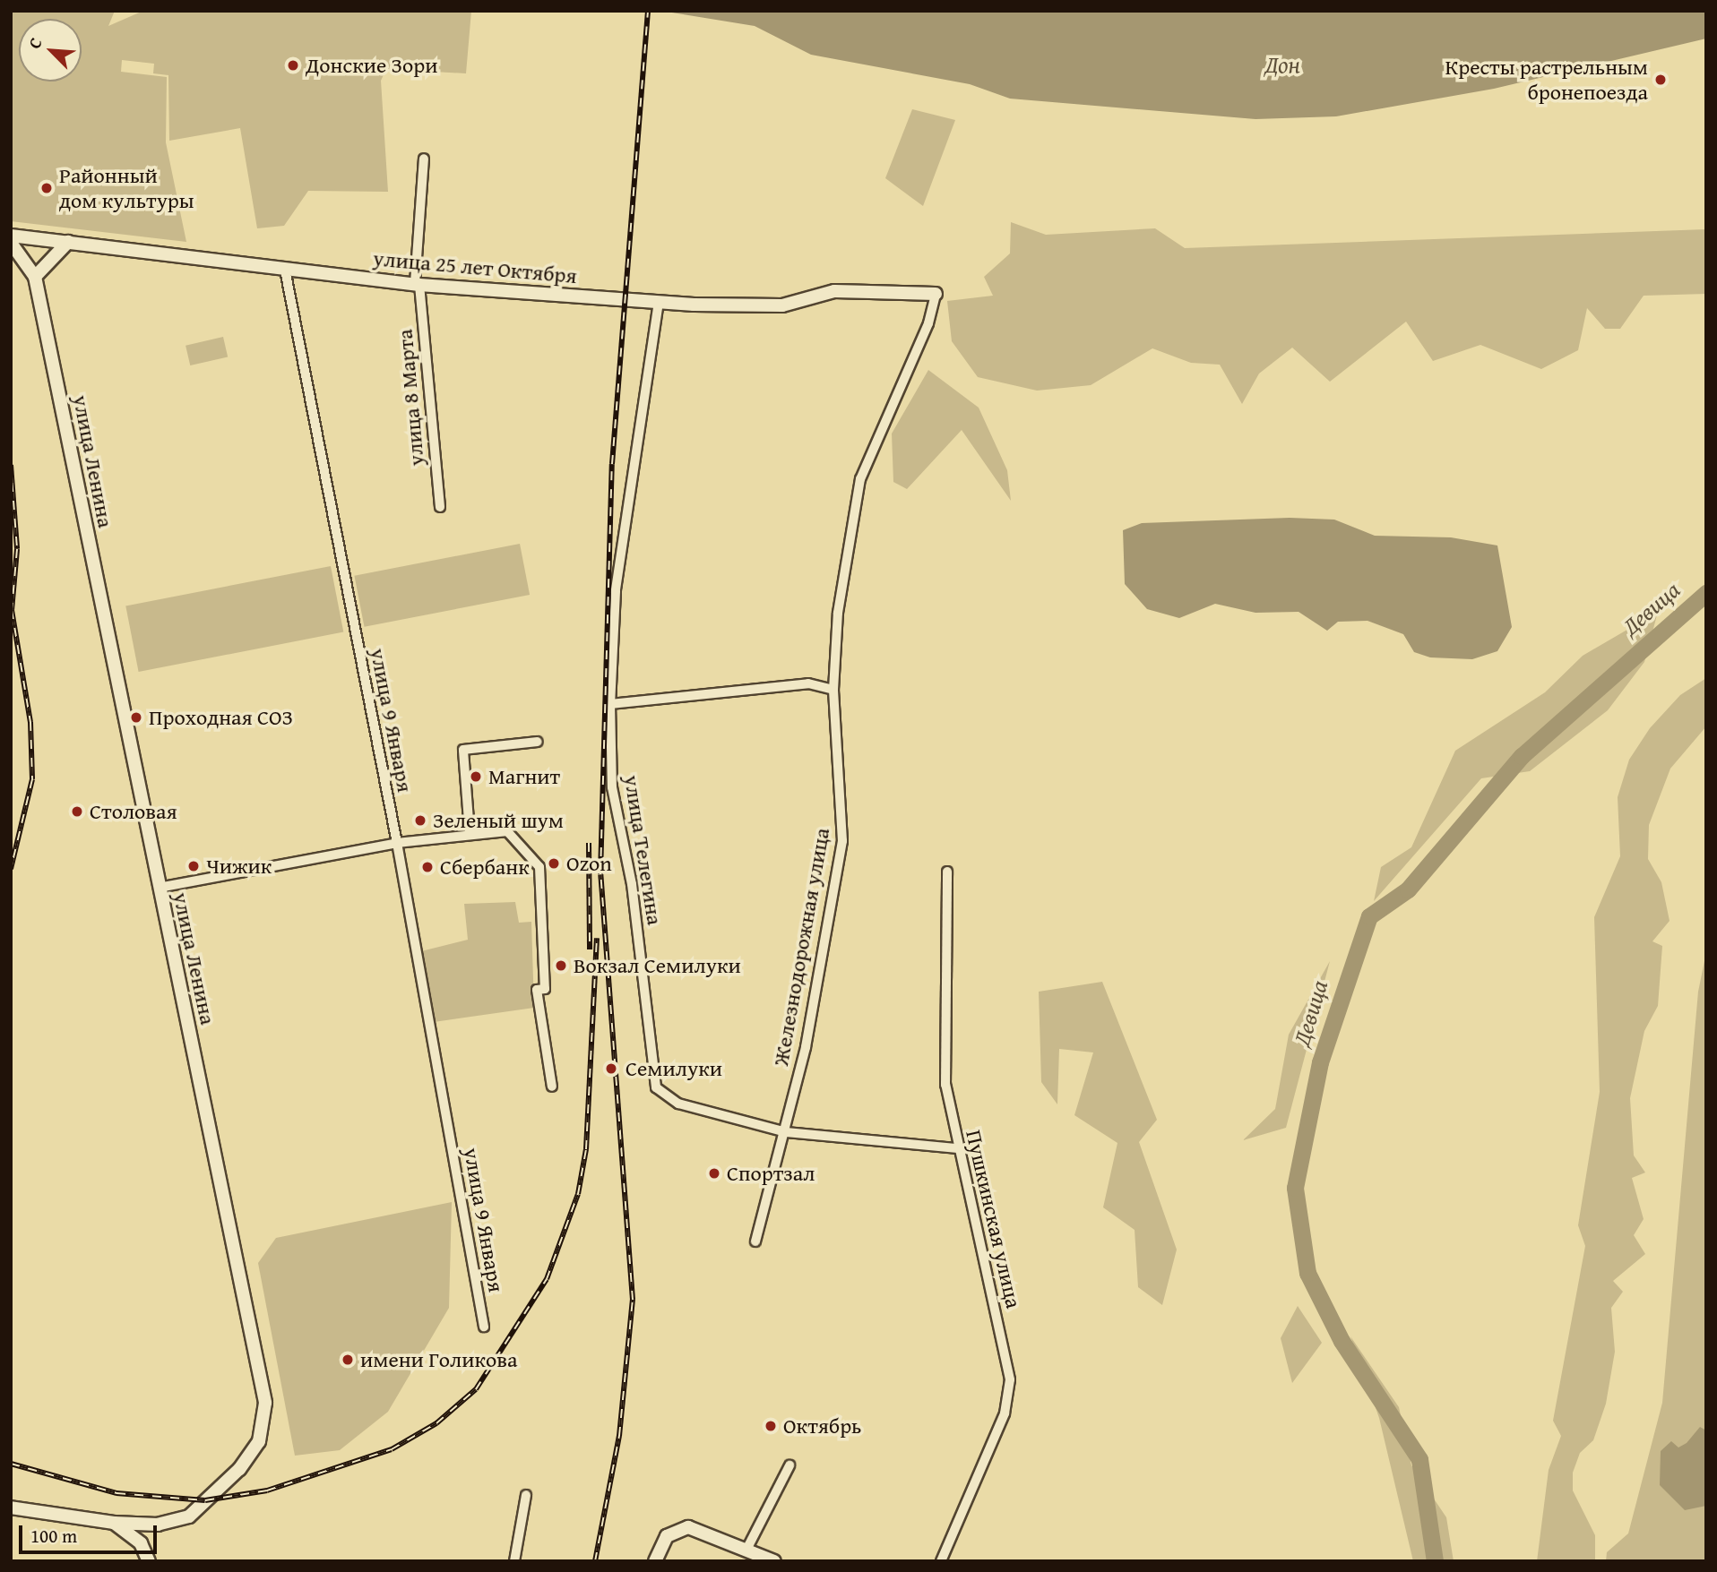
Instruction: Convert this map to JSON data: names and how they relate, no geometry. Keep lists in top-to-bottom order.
{
  "streets": {
    "street": [
      "улица 25 лет Октября",
      "улица 8 Марта",
      "улица Ленина",
      "улица 9 Января",
      "улица Телегина",
      "Железнодорожная улица",
      "Пушкинская улица"
    ]
  },
  "crossings": [
    ["улица 25 лет Октября", "улица 8 Марта"],
    ["улица 25 лет Октября", "улица 9 Января"],
    ["улица 25 лет Октября", "улица Телегина"],
    ["улица 25 лет Октября", "Железнодорожная улица"],
    ["улица Телегина", "Железнодорожная улица"],
    ["улица Телегина", "Пушкинская улица"]
  ],
  "water": ["Дон", "Девица"],
  "places": [
    "Донские Зори",
    "Кресты растрельным бронепоезда",
    "Районный дом культуры",
    "Проходная СОЗ",
    "Магнит",
    "Столовая",
    "Зеленый шум",
    "Ozon",
    "Чижик",
    "Сбербанк",
    "Вокзал Семилуки",
    "Семилуки",
    "Спортзал",
    "имени Голикова",
    "Октябрь"
  ],
  "scale_bar": "100 m",
  "north": "top left"
}
